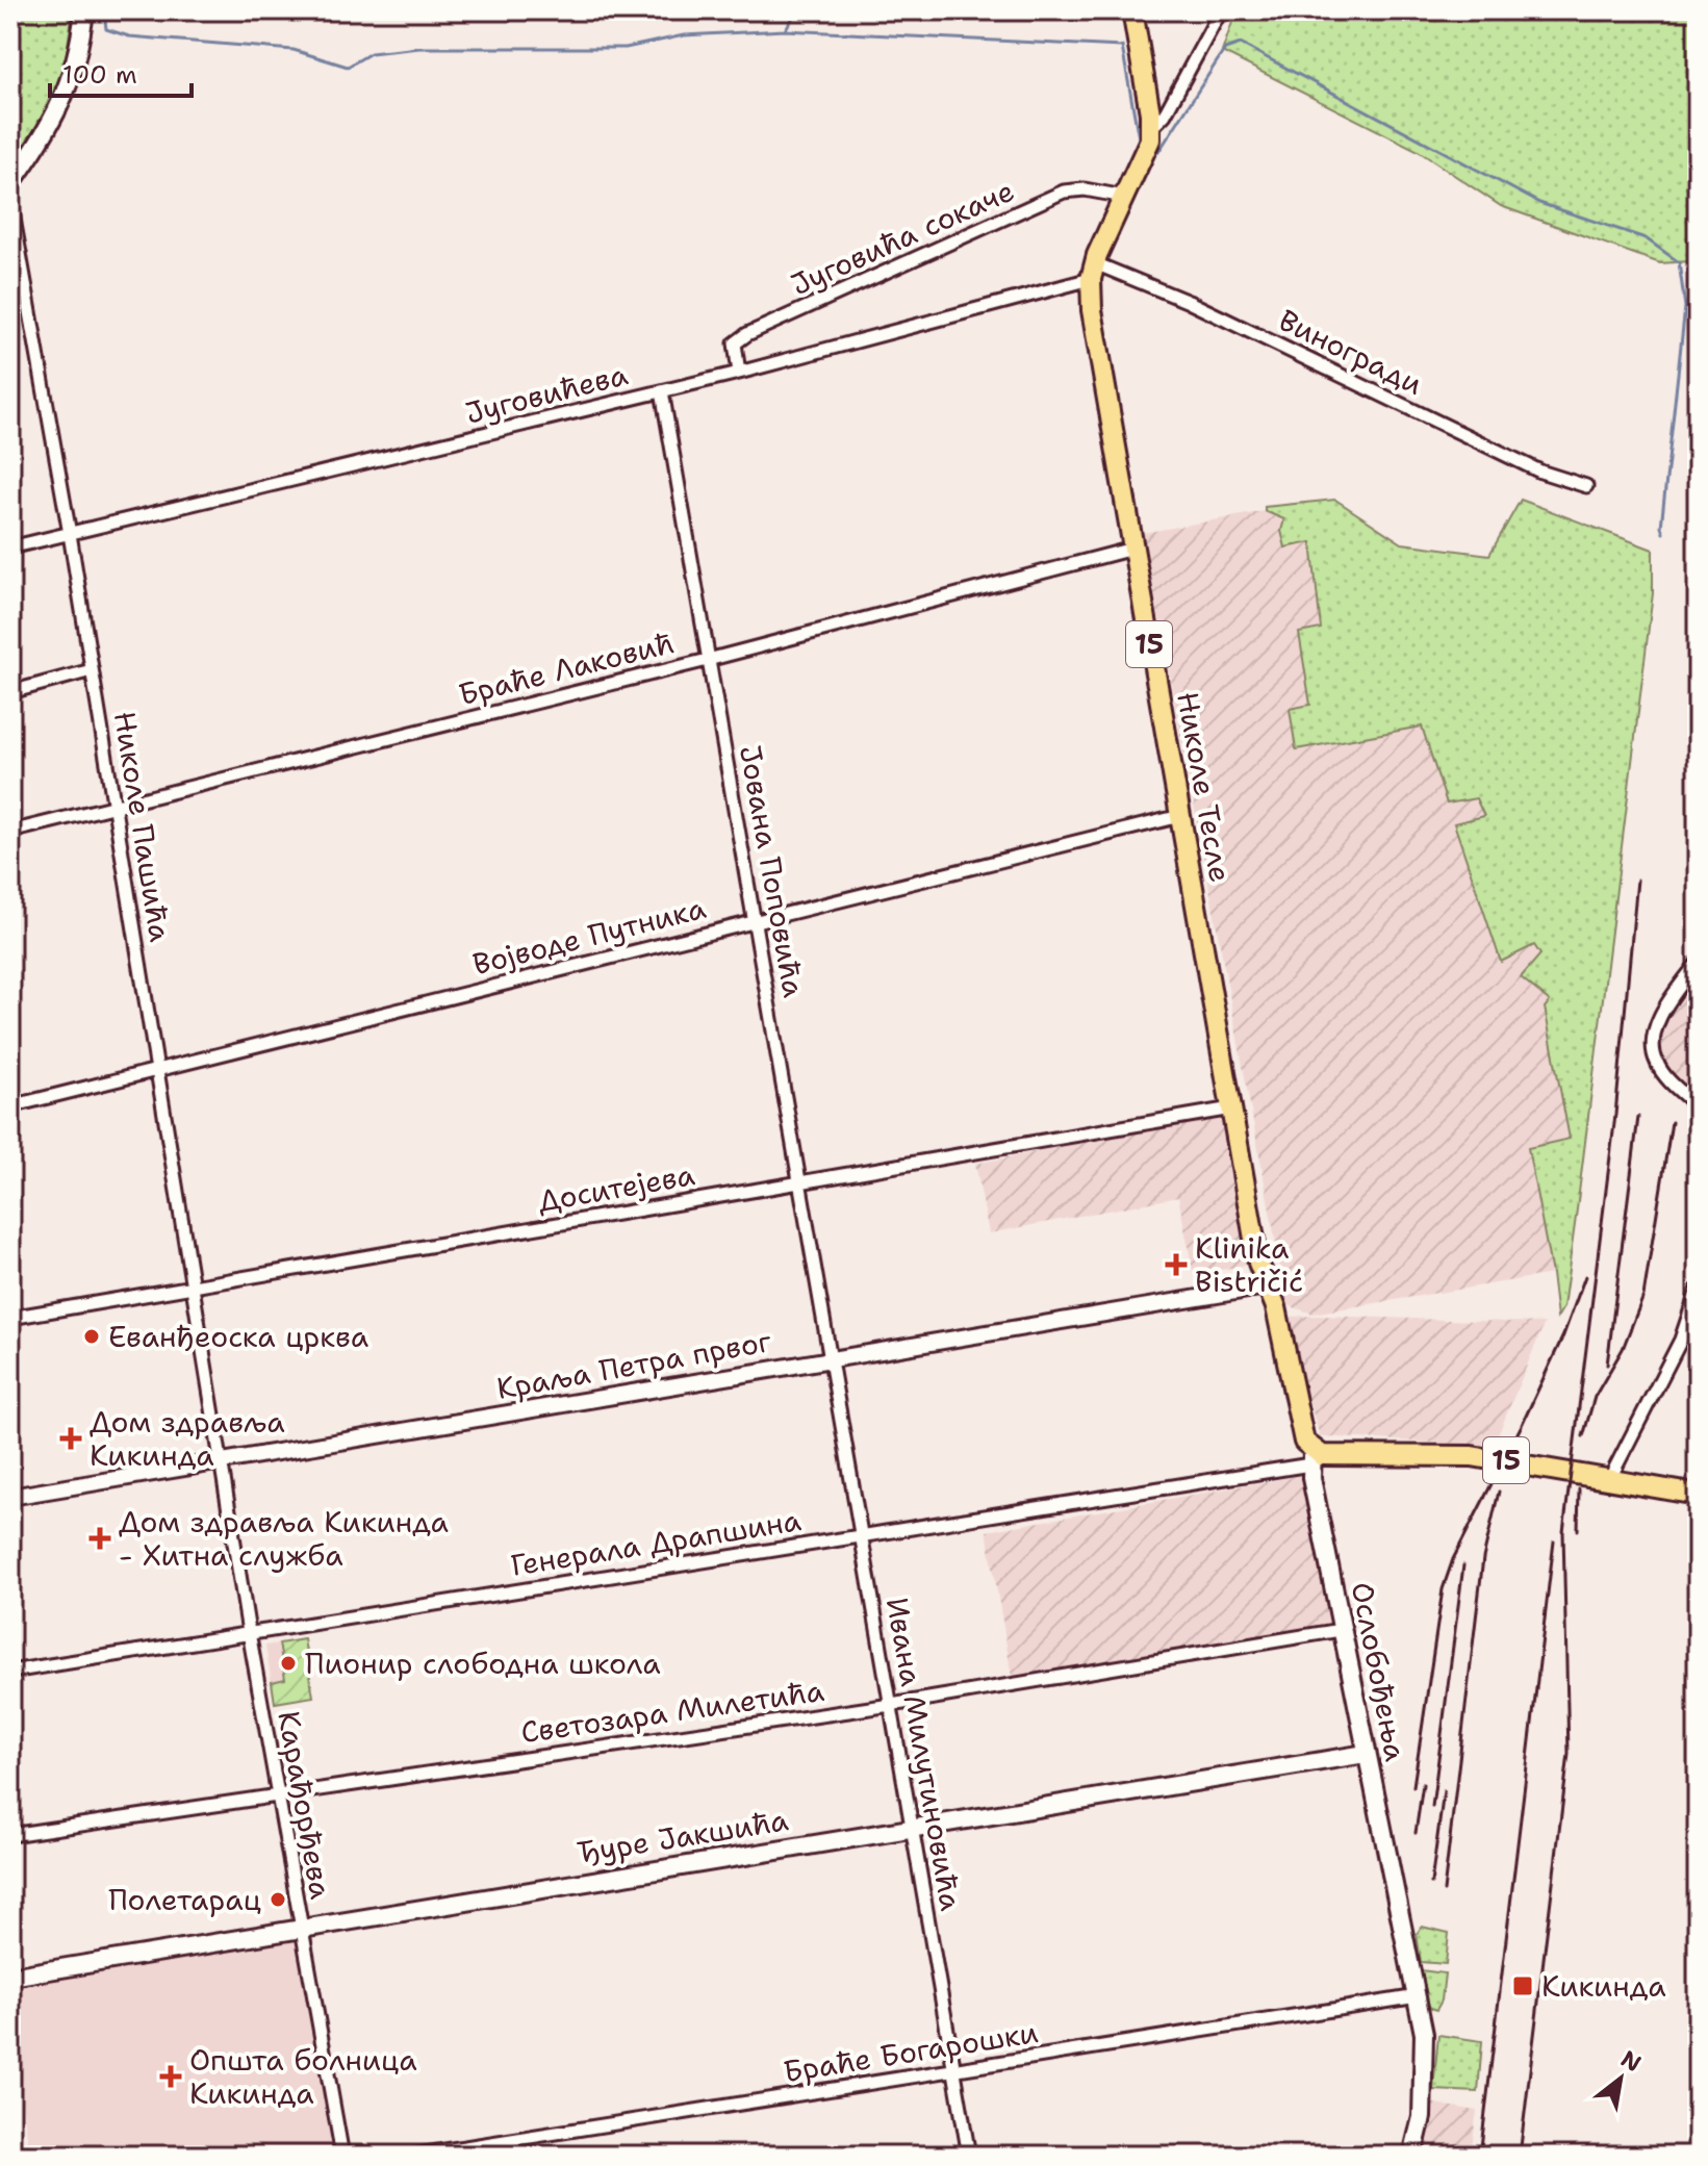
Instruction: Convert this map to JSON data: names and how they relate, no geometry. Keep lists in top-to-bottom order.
{
  "streets": {
    "main road": [
      "15",
      "Николе Тесле",
      "Ослобођења",
      "Ђуре Јакшића"
    ],
    "street": [
      "Југовића сокаче",
      "Виногради",
      "Југовићева",
      "Браће Лаковић",
      "Николе Пашића",
      "Јована Поповића",
      "Војводе Путника",
      "Доситејева",
      "Краља Петра првог",
      "Генерала Драпшина",
      "Светозара Милетића",
      "Ивана Милутиновића",
      "Карађорђева",
      "Браће Богарошки"
    ]
  },
  "crossings": [
    ["Југовића сокаче", "Југовићева"],
    ["Југовића сокаче", "Николе Тесле"],
    ["Виногради", "Југовићева"],
    ["Виногради", "Николе Тесле"],
    ["Југовићева", "Николе Тесле"],
    ["Југовићева", "Николе Пашића"],
    ["Југовићева", "Јована Поповића"],
    ["15", "Генерала Драпшина"],
    ["15", "Ослобођења"],
    ["Браће Лаковић", "Николе Тесле"],
    ["Браће Лаковић", "Николе Пашића"],
    ["Браће Лаковић", "Јована Поповића"],
    ["Николе Тесле", "Војводе Путника"],
    ["Николе Тесле", "Доситејева"],
    ["Николе Тесле", "Краља Петра првог"],
    ["Николе Тесле", "Ослобођења"],
    ["Николе Пашића", "Војводе Путника"],
    ["Николе Пашића", "Доситејева"],
    ["Николе Пашића", "Краља Петра првог"],
    ["Николе Пашића", "Карађорђева"],
    ["Јована Поповића", "Војводе Путника"],
    ["Јована Поповића", "Доситејева"],
    ["Јована Поповића", "Краља Петра првог"],
    ["Јована Поповића", "Ивана Милутиновића"],
    ["Краља Петра првог", "Ослобођења"],
    ["Краља Петра првог", "Ивана Милутиновића"],
    ["Краља Петра првог", "Карађорђева"],
    ["Генерала Драпшина", "Ослобођења"],
    ["Генерала Драпшина", "Ивана Милутиновића"],
    ["Генерала Драпшина", "Карађорђева"],
    ["Ослобођења", "Светозара Милетића"],
    ["Ослобођења", "Ђуре Јакшића"],
    ["Ослобођења", "Браће Богарошки"],
    ["Светозара Милетића", "Ивана Милутиновића"],
    ["Светозара Милетића", "Карађорђева"],
    ["Ивана Милутиновића", "Ђуре Јакшића"],
    ["Ивана Милутиновића", "Браће Богарошки"],
    ["Карађорђева", "Ђуре Јакшића"]
  ],
  "places": {
    "health": [
      "Klinika Bistričić",
      "Дом здравља Кикинда",
      "Дом здравља Кикинда - Хитна служба",
      "Општа болница Кикинда"
    ],
    "other": ["Еванђеоска црква", "Пионир слободна школа", "Полетарац"],
    "transit": ["Кикинда"]
  },
  "scale_bar": "100 m",
  "north": "top right"
}
